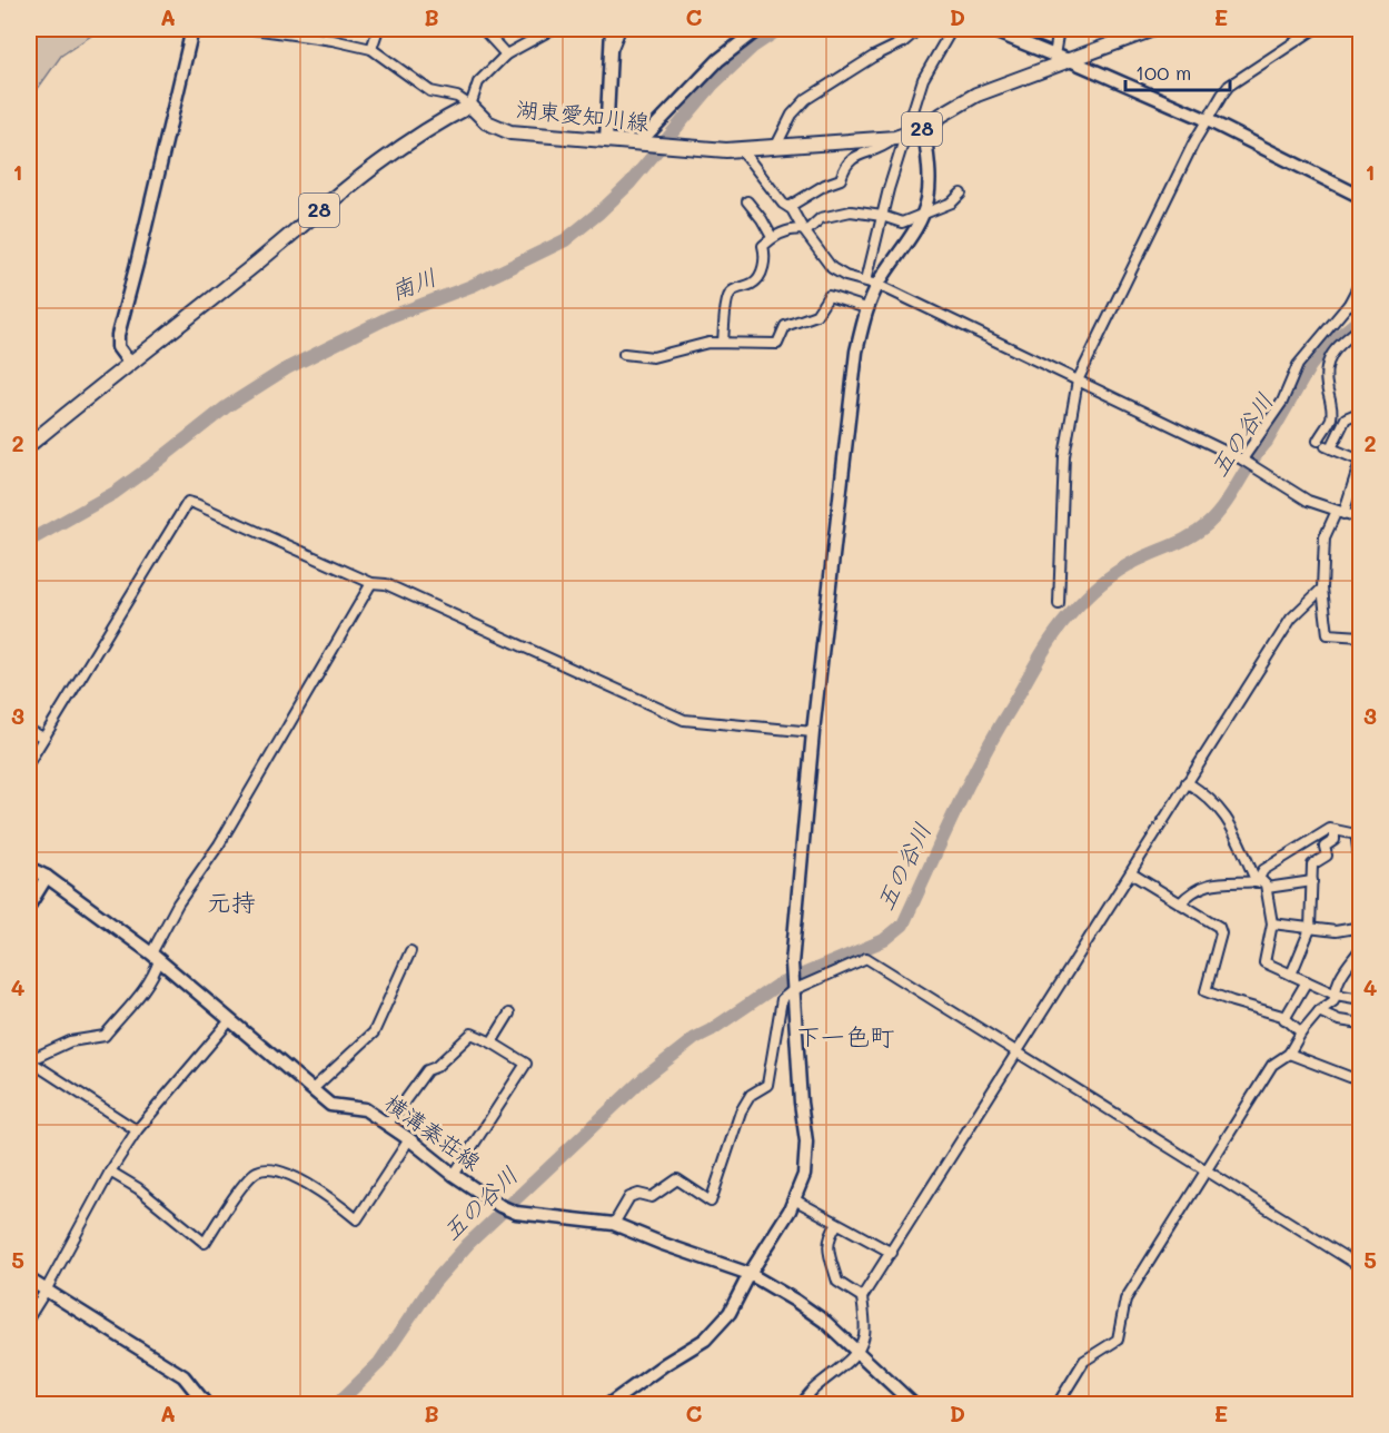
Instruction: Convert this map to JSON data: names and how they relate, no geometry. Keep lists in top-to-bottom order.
{
  "streets": {
    "main road": ["湖東愛知川線", "28"],
    "street": ["横溝秦荘線"]
  },
  "crossings": [
    ["湖東愛知川線", "28"]
  ],
  "districts": ["元持", "下一色町"],
  "water": ["南川", "五の谷川"],
  "scale_bar": "100 m",
  "grid": {
    "columns": [
      "A",
      "B",
      "C",
      "D",
      "E"
    ],
    "rows": [
      "1",
      "2",
      "3",
      "4",
      "5"
    ]
  }
}
